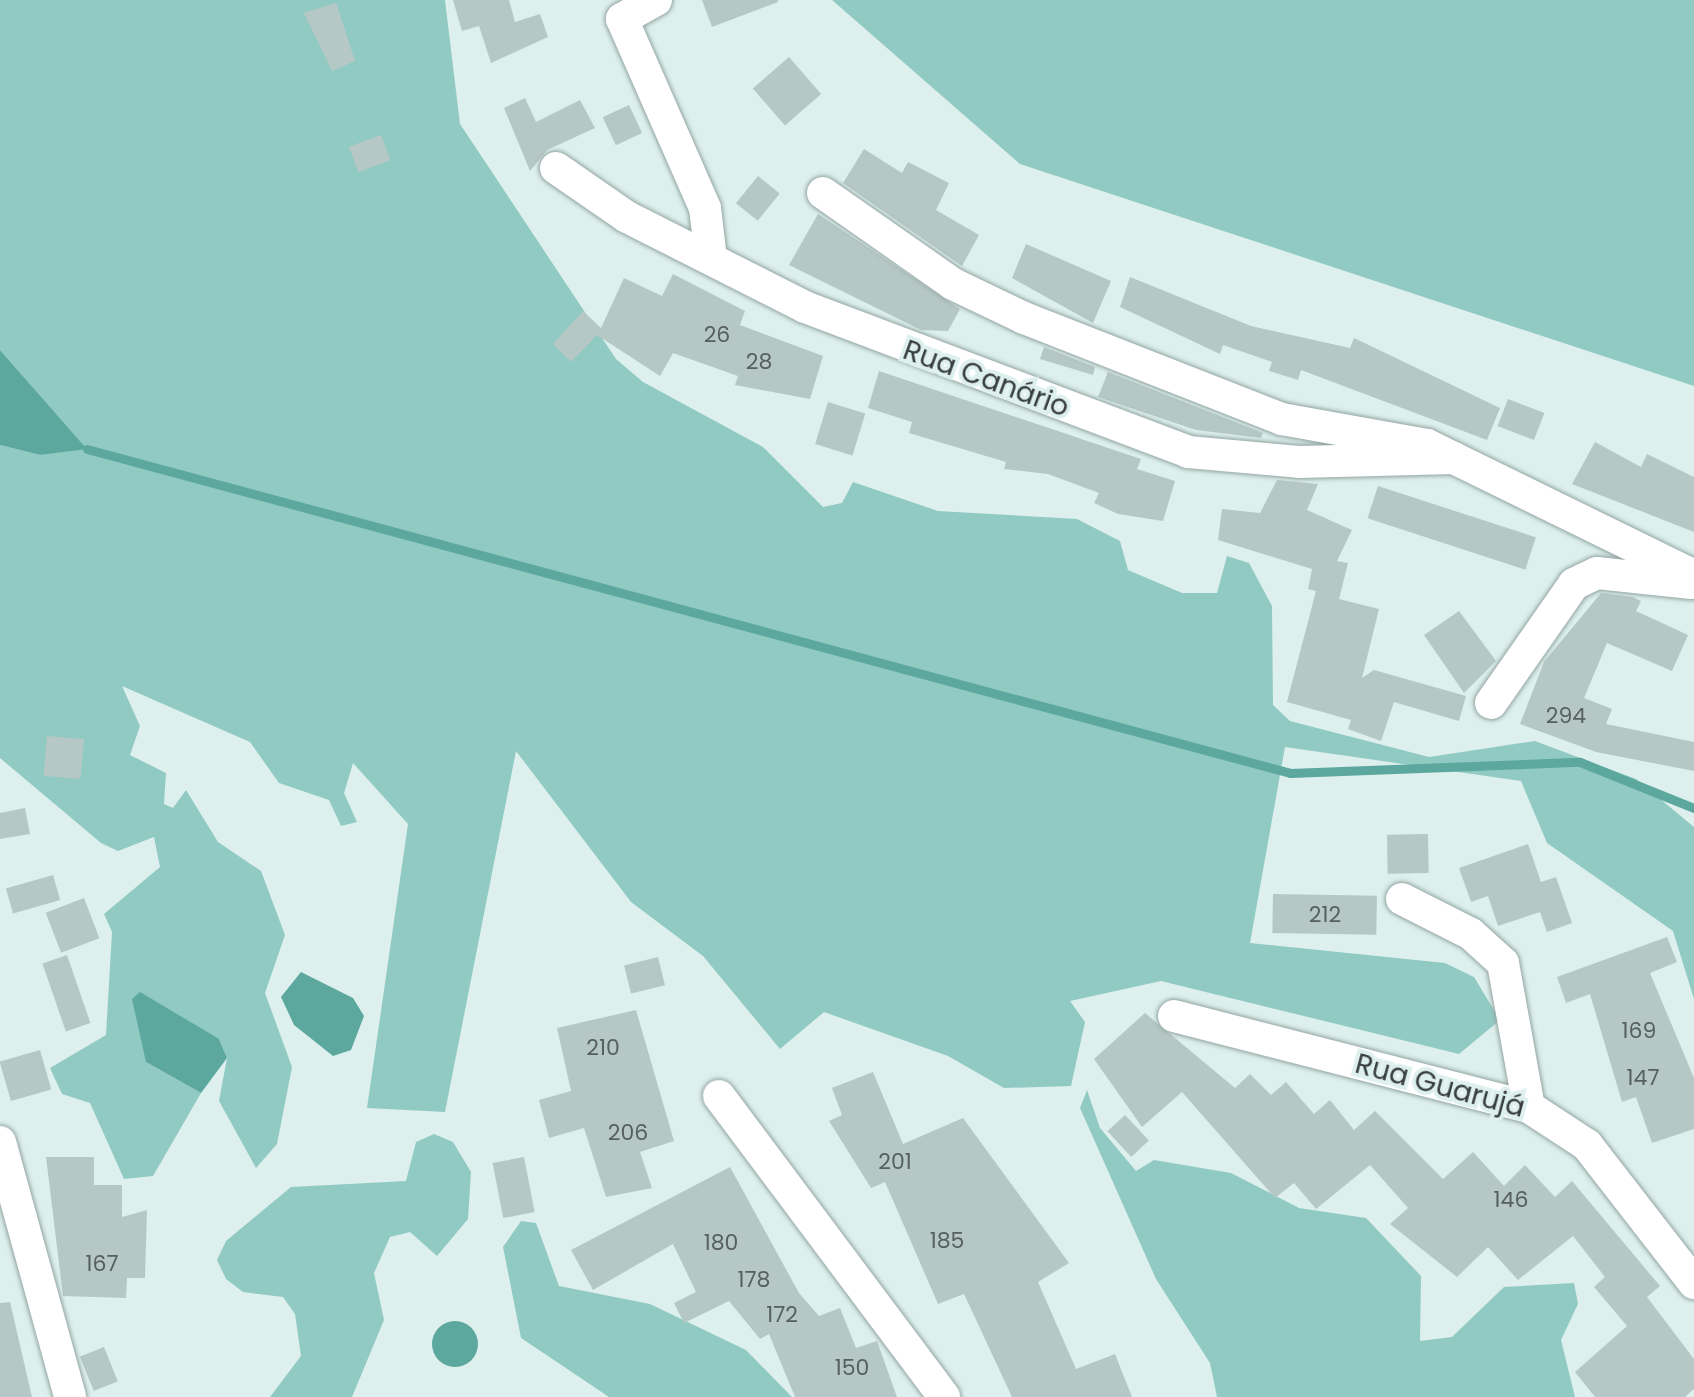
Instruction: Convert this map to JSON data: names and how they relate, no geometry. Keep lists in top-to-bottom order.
{
  "streets": {
    "street": ["Rua Canário", "Rua Guarujá"]
  },
  "house_numbers": [
    "26",
    "28",
    "294",
    "212",
    "169",
    "210",
    "147",
    "206",
    "201",
    "146",
    "185",
    "180",
    "167",
    "178",
    "172",
    "150"
  ]
}
